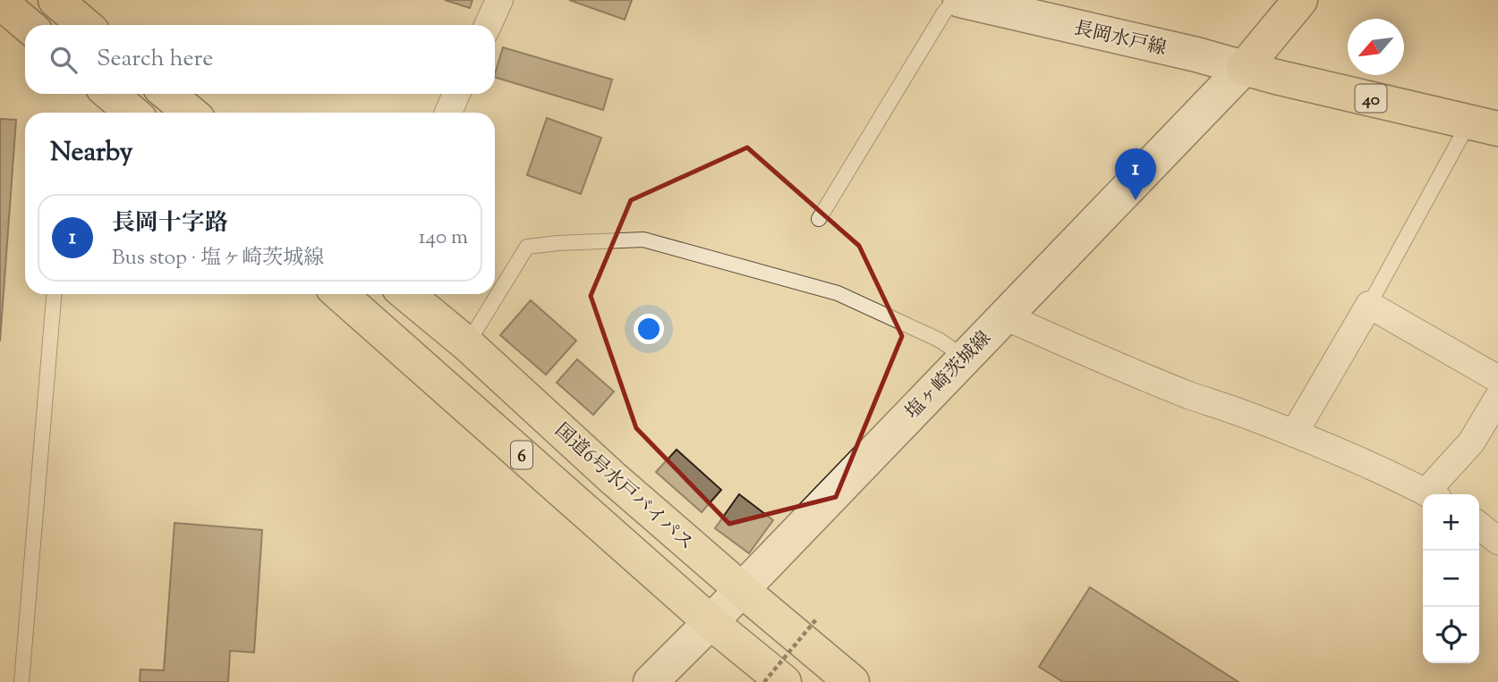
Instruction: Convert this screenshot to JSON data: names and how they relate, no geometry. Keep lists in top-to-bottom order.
{
  "streets": {
    "main road": [
      "長岡水戸線",
      "40",
      "塩ヶ崎茨城線",
      "6",
      "国道6号水戸バイパス"
    ]
  },
  "crossings": [
    ["長岡水戸線", "40"],
    ["長岡水戸線", "塩ヶ崎茨城線"],
    ["40", "塩ヶ崎茨城線"],
    ["塩ヶ崎茨城線", "6"],
    ["塩ヶ崎茨城線", "国道6号水戸バイパス"]
  ],
  "north": "bottom left",
  "page": {
    "search": "Search here",
    "heading": "Nearby",
    "pins": "1",
    "list": [
      {
        "mark": "1",
        "name": "長岡十字路",
        "note": "Bus stop · 塩ヶ崎茨城線",
        "value": "140 m"
      }
    ],
    "map_buttons": ["+", "−"]
  }
}
